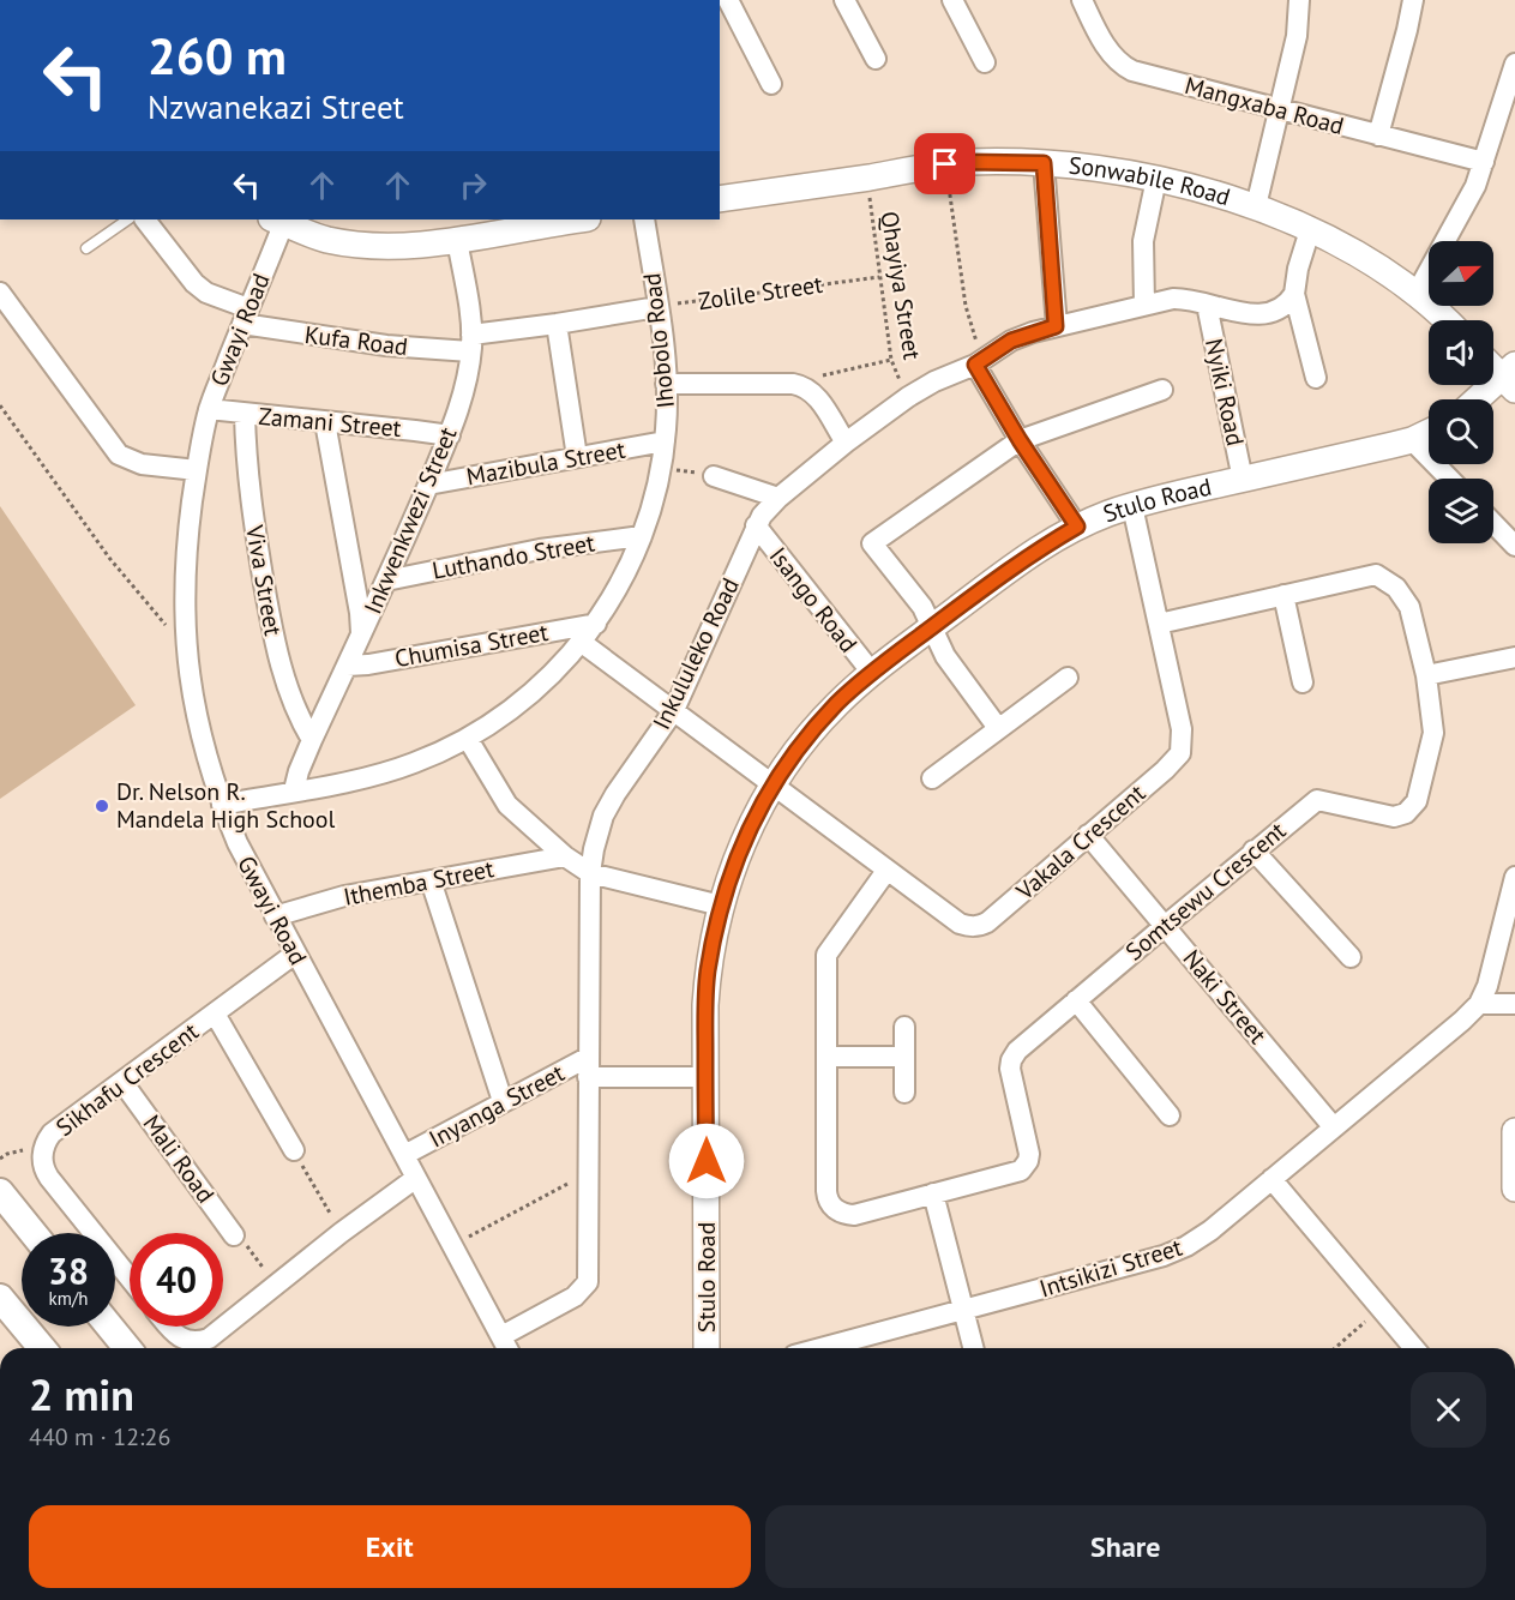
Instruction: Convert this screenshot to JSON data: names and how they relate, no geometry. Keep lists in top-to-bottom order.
{
  "streets": {
    "street": [
      "Mangxaba Road",
      "Sonwabile Road",
      "Gwayi Road",
      "Kufa Road",
      "Ihobolo Road",
      "Nyiki Road",
      "Zamani Street",
      "Mazibula Street",
      "Stulo Road",
      "Inkwenkwezi Street",
      "Luthando Street",
      "Viva Street",
      "Isango Road",
      "Chumisa Street",
      "Inkululeko Road",
      "Vakala Crescent",
      "Ithemba Street",
      "Somtsewu Crescent",
      "Naki Street",
      "Sikhafu Crescent",
      "Inyanga Street",
      "Mali Road",
      "Intsikizi Street"
    ],
    "path": ["Qhayiya Street", "Zolile Street"]
  },
  "crossings": [
    ["Sonwabile Road", "Qhayiya Street"],
    ["Qhayiya Street", "Zolile Street"],
    ["Qhayiya Street", "Inkululeko Road"],
    ["Zolile Street", "Ihobolo Road"],
    ["Gwayi Road", "Kufa Road"],
    ["Gwayi Road", "Ihobolo Road"],
    ["Gwayi Road", "Zamani Street"],
    ["Gwayi Road", "Inkululeko Road"],
    ["Gwayi Road", "Ithemba Street"],
    ["Gwayi Road", "Sikhafu Crescent"],
    ["Gwayi Road", "Inyanga Street"],
    ["Kufa Road", "Inkwenkwezi Street"],
    ["Ihobolo Road", "Mazibula Street"],
    ["Ihobolo Road", "Inkwenkwezi Street"],
    ["Ihobolo Road", "Luthando Street"],
    ["Ihobolo Road", "Chumisa Street"],
    ["Ihobolo Road", "Vakala Crescent"],
    ["Nyiki Road", "Stulo Road"],
    ["Nyiki Road", "Inkululeko Road"],
    ["Zamani Street", "Inkwenkwezi Street"],
    ["Zamani Street", "Viva Street"],
    ["Mazibula Street", "Inkwenkwezi Street"],
    ["Stulo Road", "Isango Road"],
    ["Stulo Road", "Vakala Crescent"],
    ["Stulo Road", "Inyanga Street"],
    ["Inkwenkwezi Street", "Luthando Street"],
    ["Inkwenkwezi Street", "Viva Street"],
    ["Inkwenkwezi Street", "Chumisa Street"],
    ["Isango Road", "Inkululeko Road"],
    ["Inkululeko Road", "Vakala Crescent"],
    ["Inkululeko Road", "Inyanga Street"],
    ["Vakala Crescent", "Somtsewu Crescent"],
    ["Vakala Crescent", "Naki Street"],
    ["Somtsewu Crescent", "Naki Street"],
    ["Naki Street", "Intsikizi Street"],
    ["Sikhafu Crescent", "Mali Road"]
  ],
  "places": ["Dr. Nelson R. Mandela High School"],
  "north": "right",
  "page": {
    "turn": ["260 m", "Nzwanekazi Street"],
    "speed": "38 km/h",
    "limit": "40",
    "heading": ["2 min", "440 m · 12:26"],
    "buttons": ["Exit", "Share"]
  }
}
